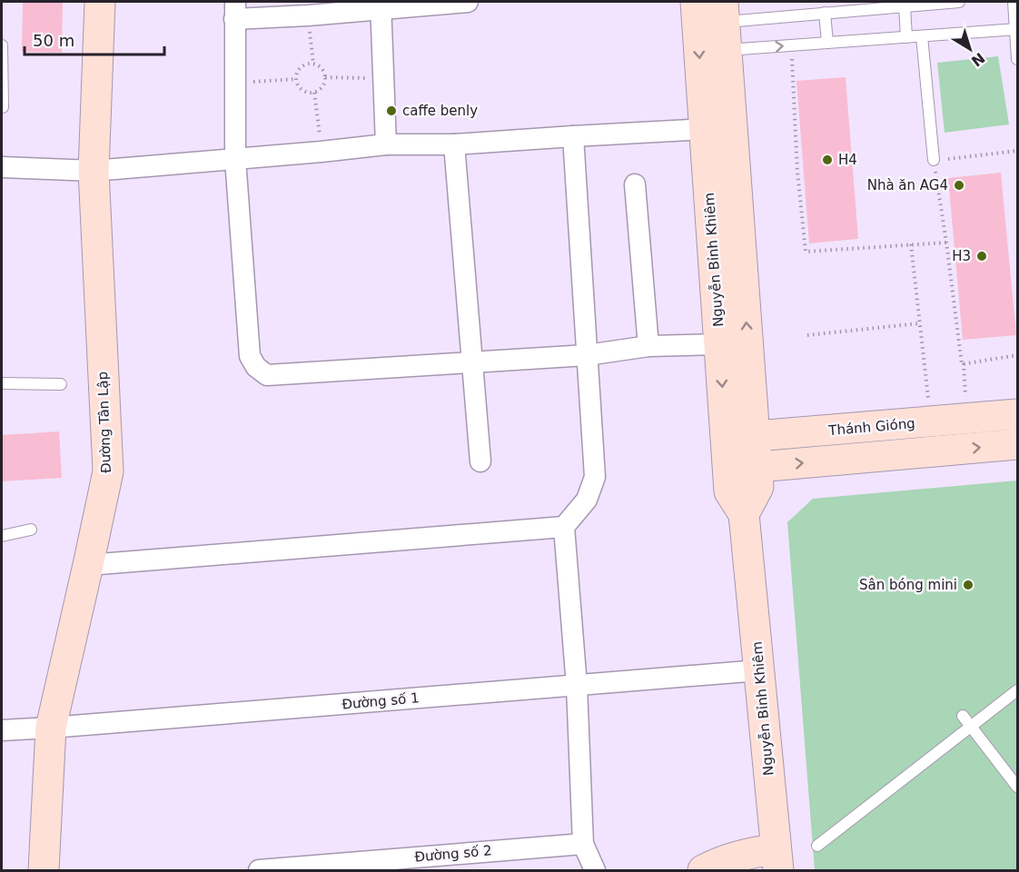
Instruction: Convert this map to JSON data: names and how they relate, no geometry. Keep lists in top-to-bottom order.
{
  "streets": {
    "street": [
      "Nguyễn Bỉnh Khiêm",
      "Đường Tân Lập",
      "Thánh Gióng",
      "Đường số 1",
      "Đường số 2"
    ]
  },
  "crossings": [
    ["Nguyễn Bỉnh Khiêm", "Thánh Gióng"],
    ["Nguyễn Bỉnh Khiêm", "Đường số 1"],
    ["Đường Tân Lập", "Đường số 1"]
  ],
  "places": [
    "caffe benly",
    "H4",
    "Nhà ăn AG4",
    "H3",
    "Sân bóng mini"
  ],
  "scale_bar": "50 m",
  "north": "bottom right"
}
